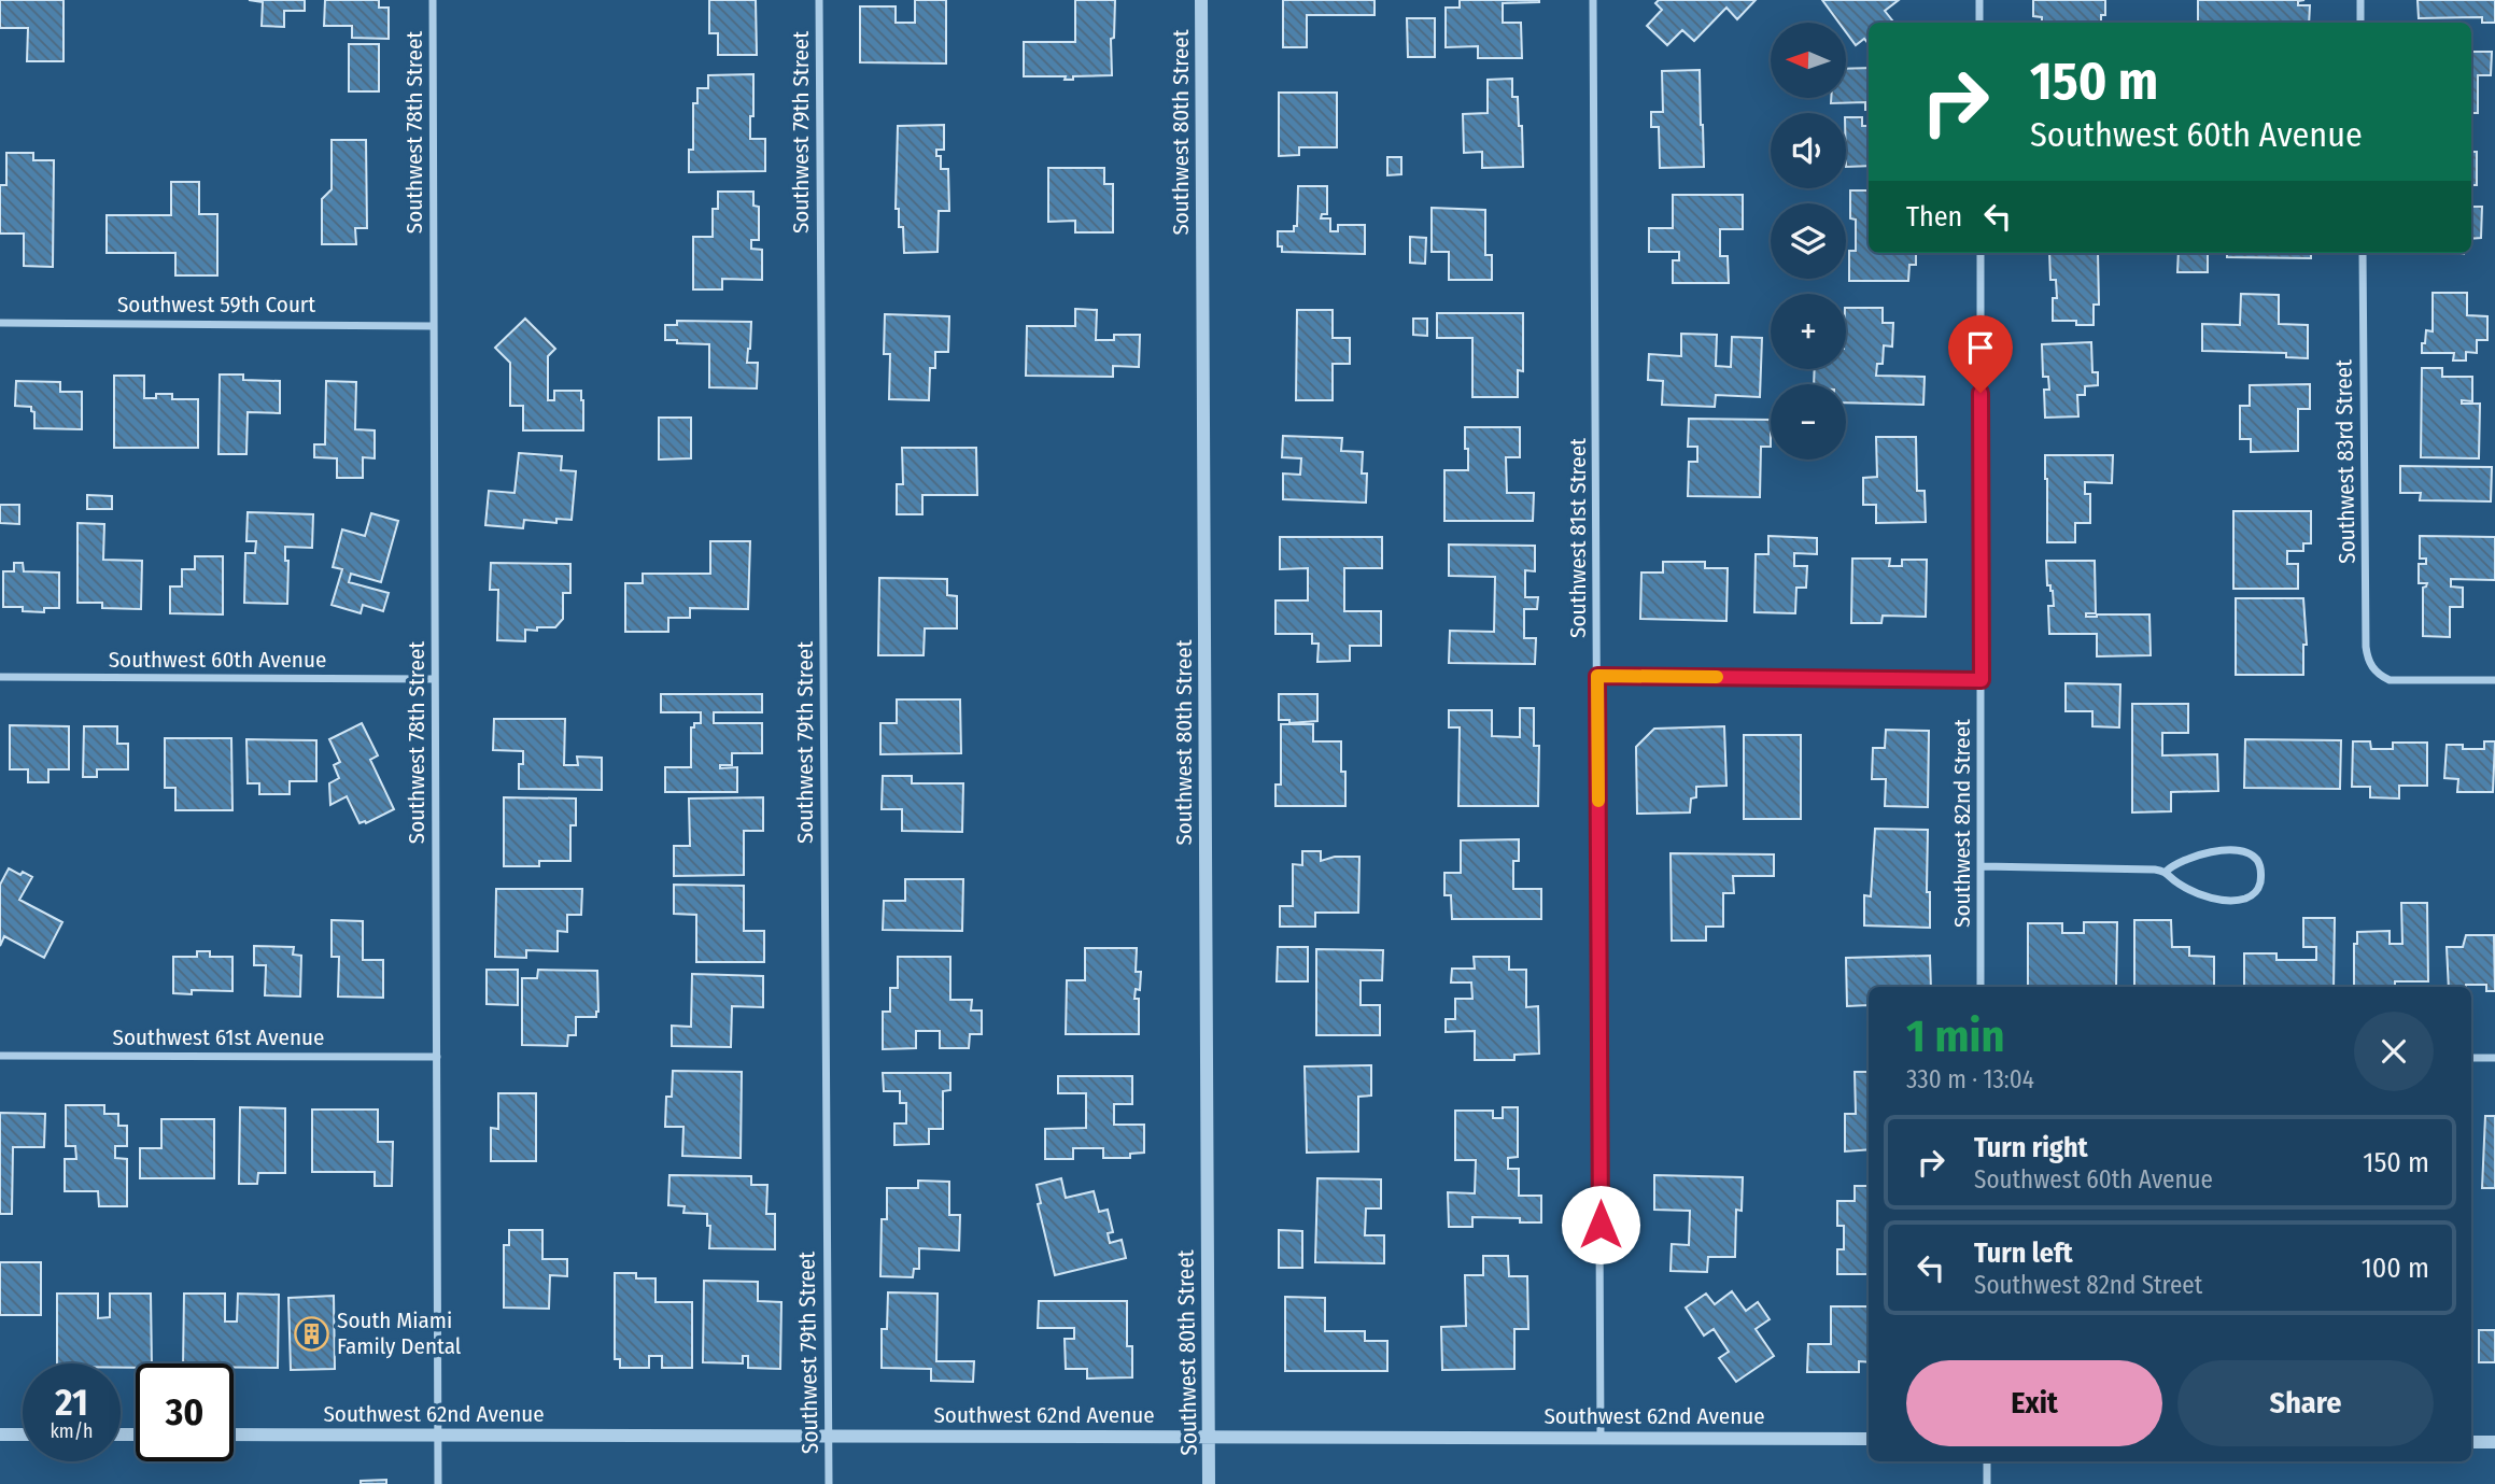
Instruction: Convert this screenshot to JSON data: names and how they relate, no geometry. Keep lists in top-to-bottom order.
{
  "streets": {
    "street": [
      "Southwest 78th Street",
      "Southwest 79th Street",
      "Southwest 80th Street",
      "Southwest 59th Court",
      "Southwest 83rd Street",
      "Southwest 81st Street",
      "Southwest 60th Avenue",
      "Southwest 82nd Street",
      "Southwest 61st Avenue",
      "Southwest 62nd Avenue"
    ]
  },
  "crossings": [
    ["Southwest 78th Street", "Southwest 59th Court"],
    ["Southwest 78th Street", "Southwest 60th Avenue"],
    ["Southwest 78th Street", "Southwest 61st Avenue"],
    ["Southwest 78th Street", "Southwest 62nd Avenue"],
    ["Southwest 79th Street", "Southwest 62nd Avenue"],
    ["Southwest 80th Street", "Southwest 62nd Avenue"],
    ["Southwest 81st Street", "Southwest 62nd Avenue"]
  ],
  "places": {
    "building": ["South Miami Family Dental"]
  },
  "north": "left",
  "page": {
    "map_buttons": ["+", "−"],
    "turn": ["150 m", "Southwest 60th Avenue"],
    "then": "Then",
    "heading": ["1 min", "330 m · 13:04"],
    "list": [
      {
        "name": "Turn right",
        "note": "Southwest 60th Avenue",
        "value": "150 m"
      },
      {
        "name": "Turn left",
        "note": "Southwest 82nd Street",
        "value": "100 m"
      }
    ],
    "buttons": ["Exit", "Share"],
    "speed": "21 km/h",
    "limit": "30"
  }
}
